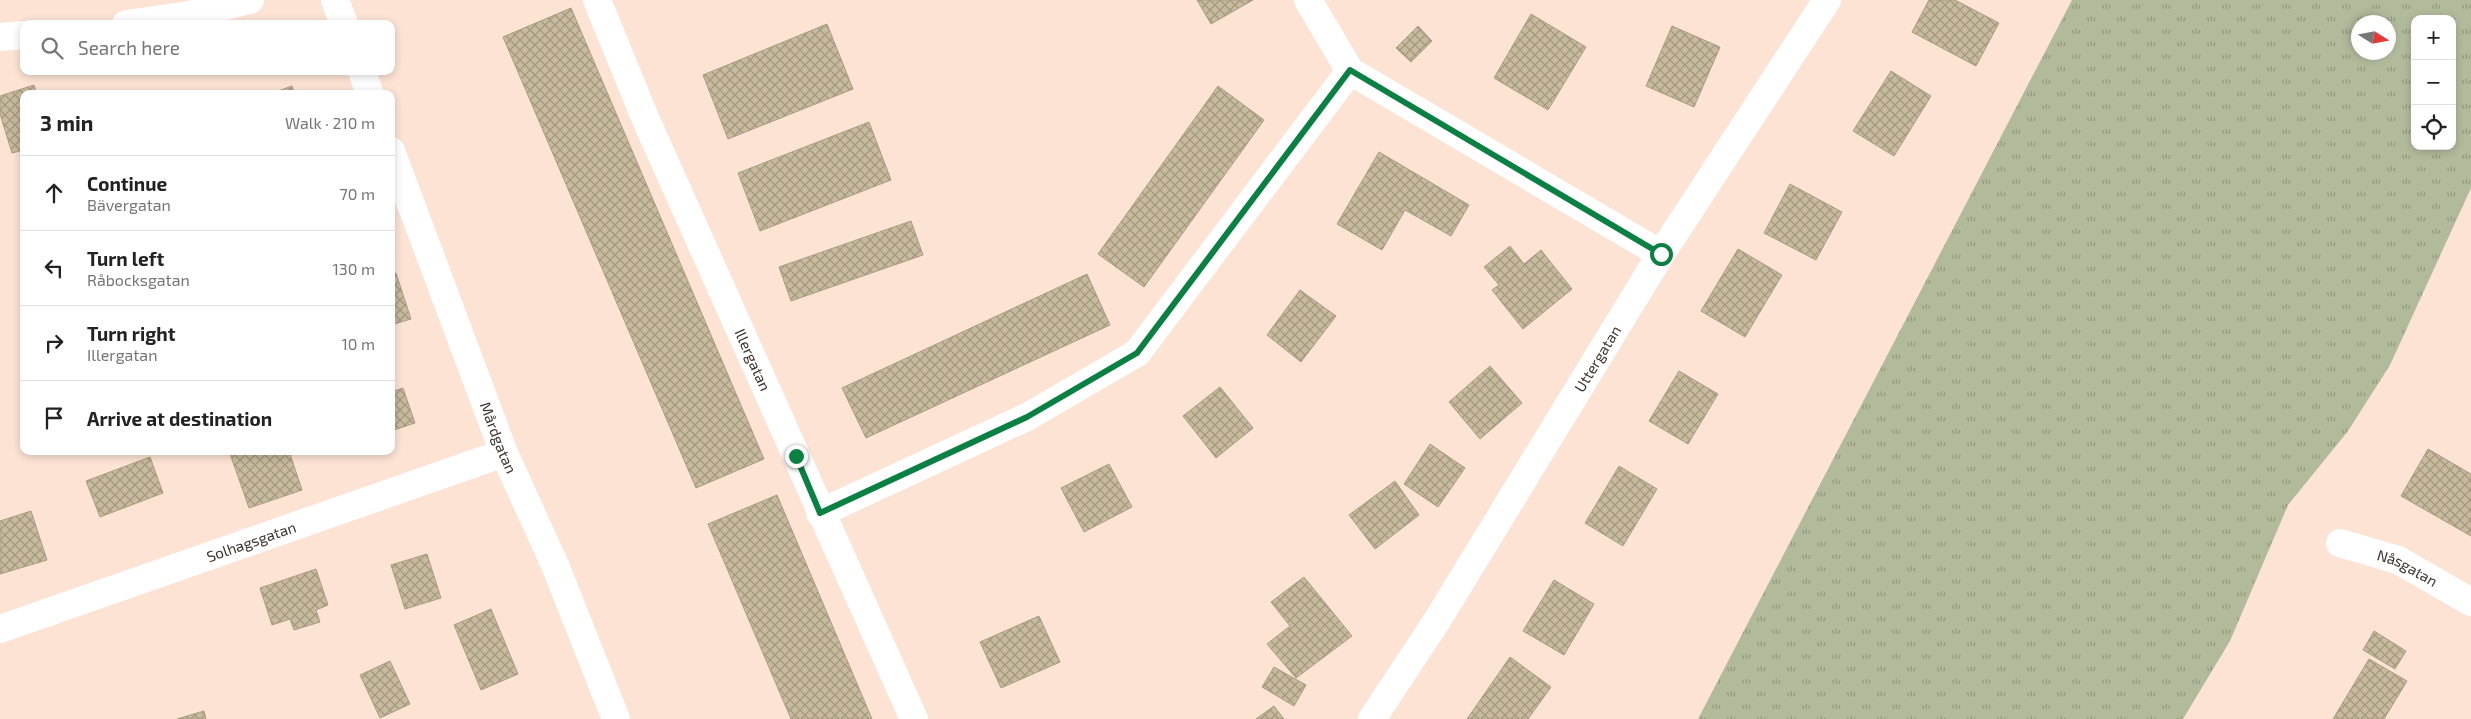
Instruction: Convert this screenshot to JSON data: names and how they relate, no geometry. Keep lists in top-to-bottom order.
{
  "streets": {
    "street": [
      "Uttergatan",
      "Illergatan",
      "Mårdgatan",
      "Solhagsgatan",
      "Nåsgatan"
    ]
  },
  "crossings": [
    ["Mårdgatan", "Solhagsgatan"]
  ],
  "north": "right",
  "page": {
    "map_buttons": ["+", "−"],
    "search": "Search here",
    "heading": ["3 min", "Walk · 210 m"],
    "list": [
      ["Continue", "Bävergatan", "70 m"],
      ["Turn left", "Råbocksgatan", "130 m"],
      ["Turn right", "Illergatan", "10 m"],
      "Arrive at destination"
    ]
  }
}
